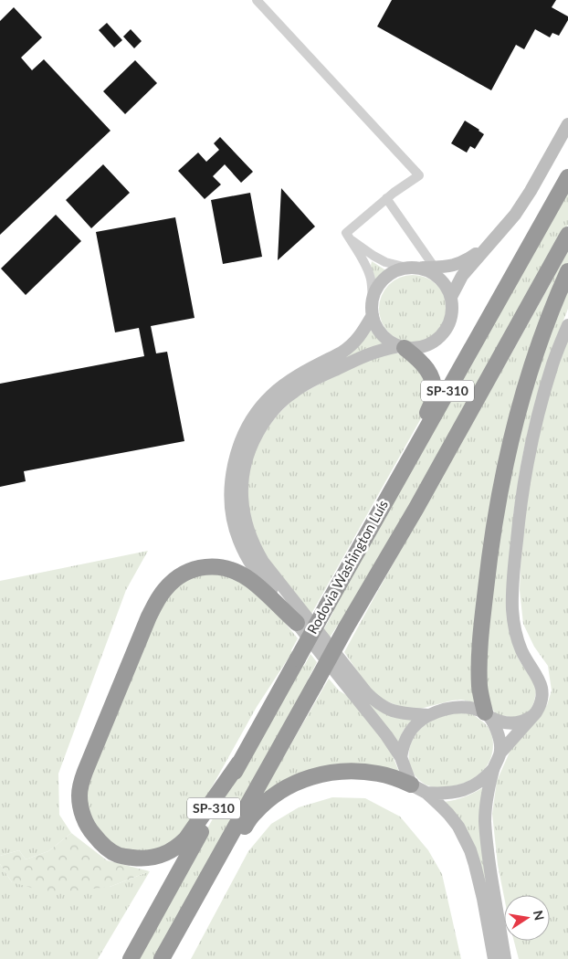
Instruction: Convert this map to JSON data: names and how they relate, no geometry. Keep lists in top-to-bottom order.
{
  "streets": {
    "highway": ["SP-310", "Rodovia Washington Luís"]
  },
  "north": "right"
}
